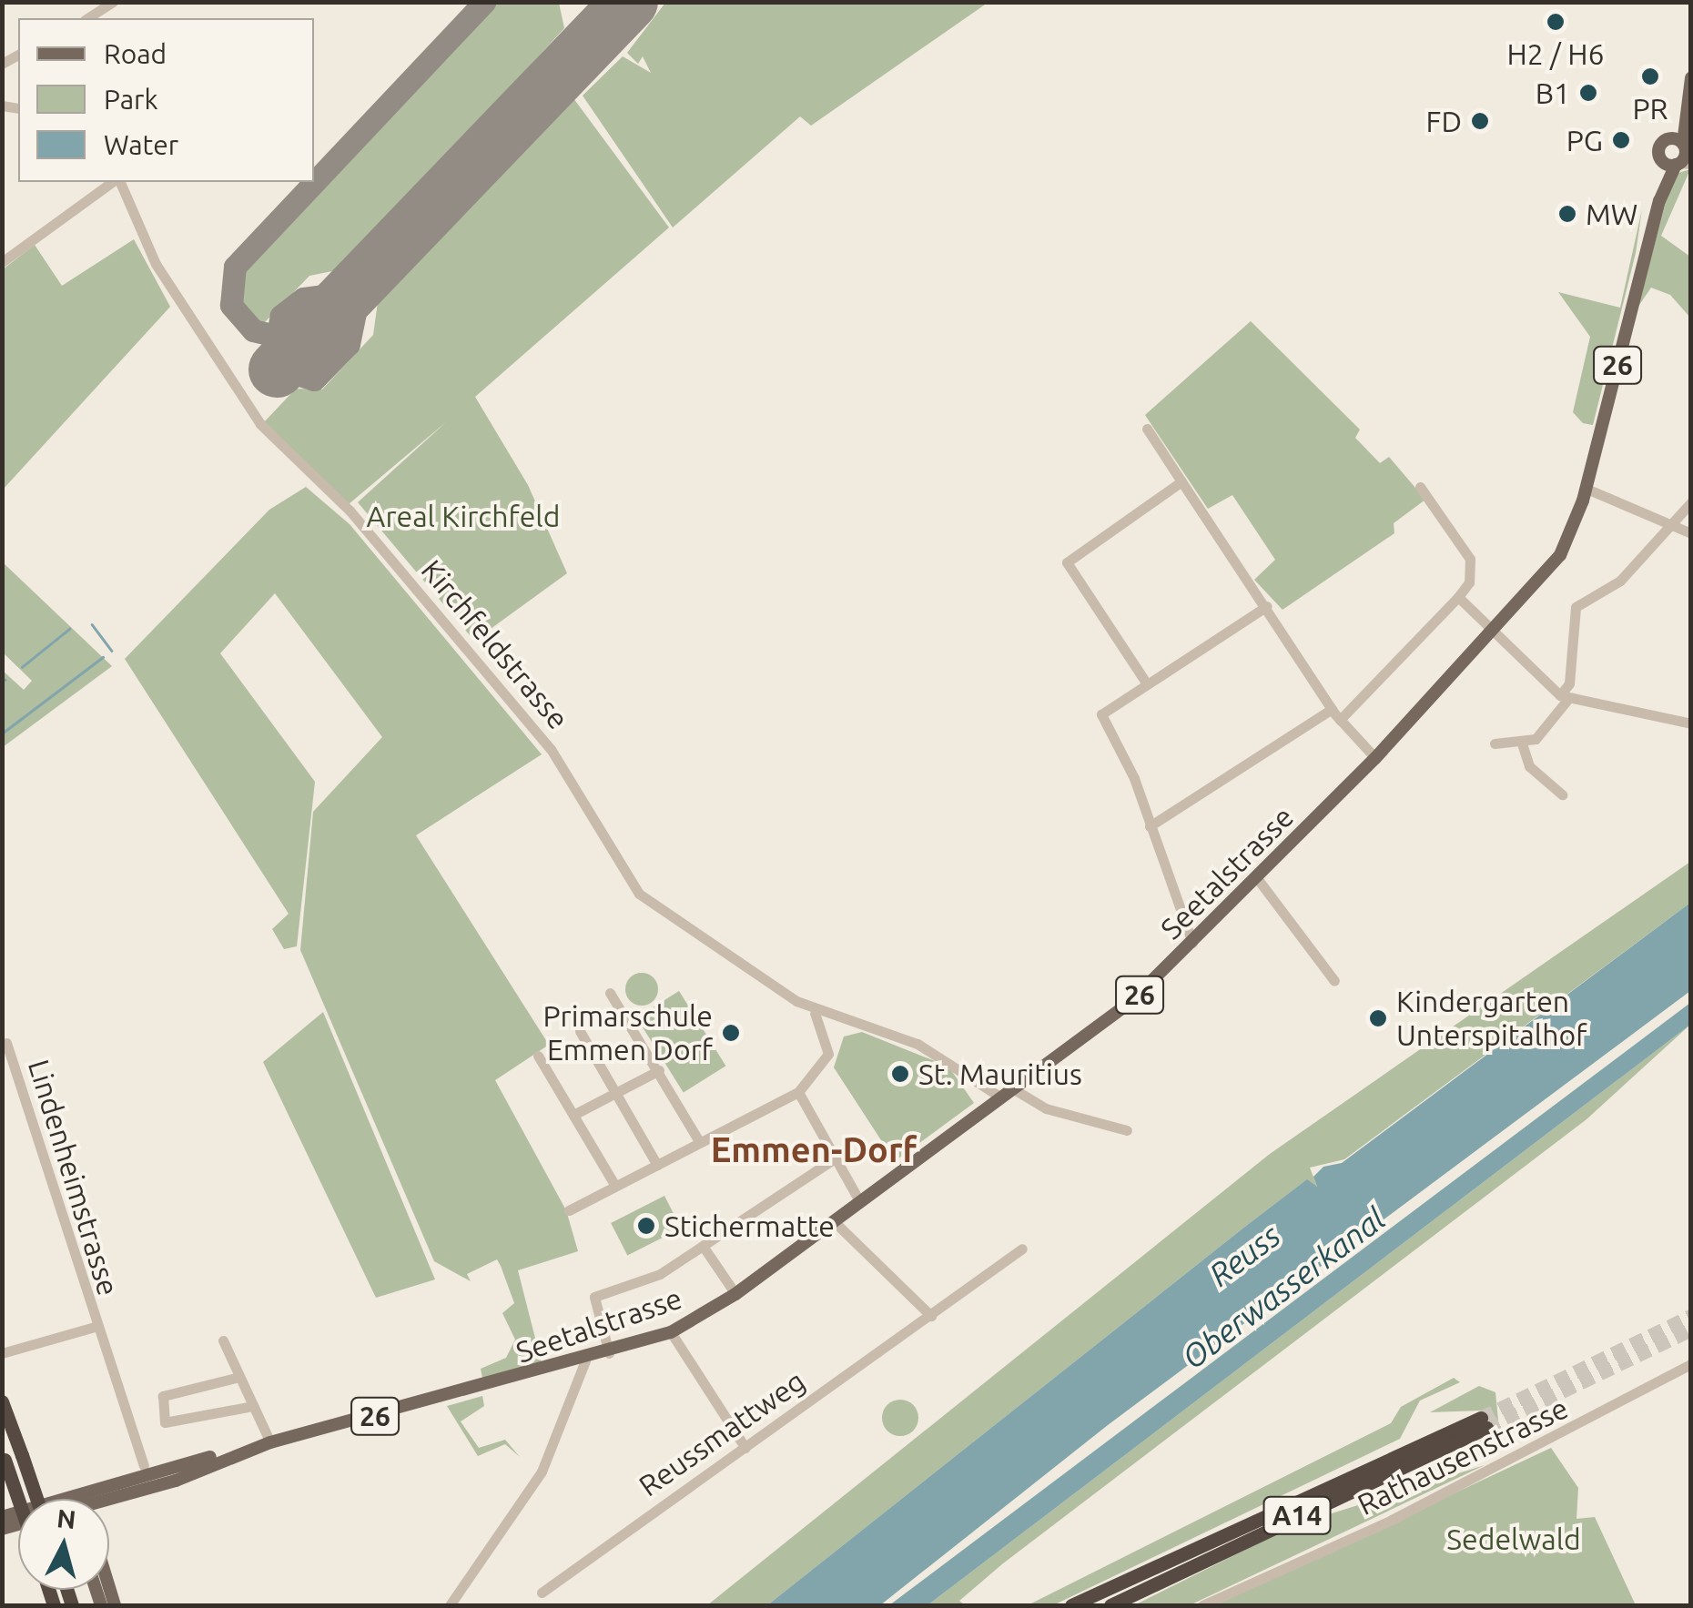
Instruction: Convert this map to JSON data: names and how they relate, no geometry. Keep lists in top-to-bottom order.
{
  "streets": {
    "highway": ["A14"],
    "main road": ["26", "Seetalstrasse"],
    "street": [
      "Kirchfeldstrasse",
      "Lindenheimstrasse",
      "Reussmattweg",
      "Rathausenstrasse"
    ]
  },
  "crossings": [
    ["Kirchfeldstrasse", "Seetalstrasse"]
  ],
  "districts": ["Emmen-Dorf"],
  "water": ["Reuss", "Oberwasserkanal"],
  "parks": ["Areal Kirchfeld", "Sedelwald"],
  "places": [
    "H2 / H6",
    "PR",
    "B1",
    "FD",
    "PG",
    "MW",
    "Kindergarten Unterspitalhof",
    "Primarschule Emmen Dorf",
    "St. Mauritius",
    "Stichermatte"
  ],
  "legend": ["Road", "Park", "Water"],
  "north": "top"
}
